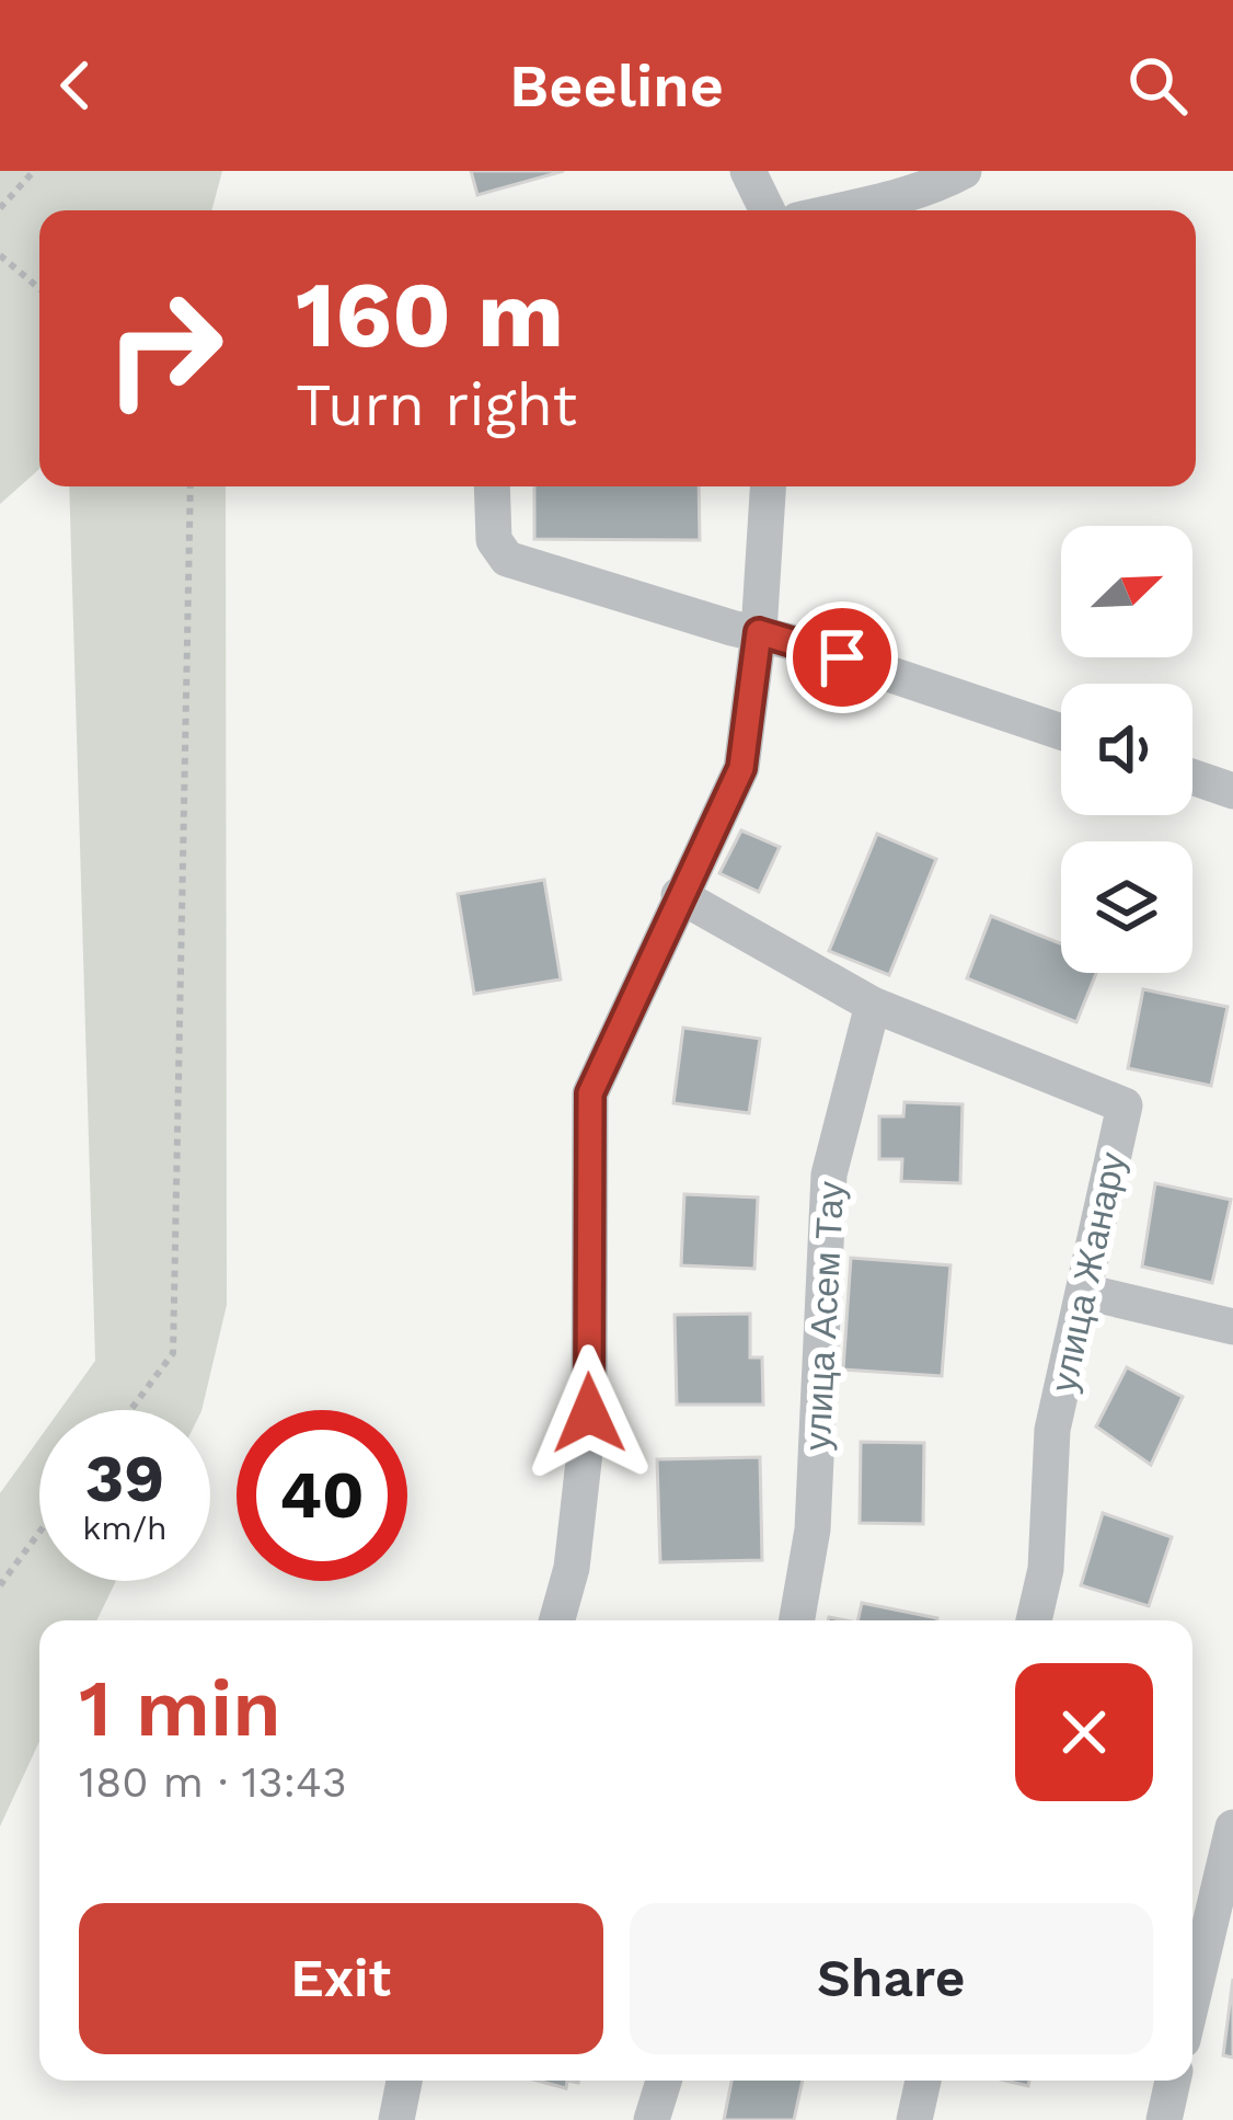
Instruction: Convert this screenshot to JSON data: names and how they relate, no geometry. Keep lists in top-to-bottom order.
{
  "streets": {
    "street": ["улица Жанару", "улица Асем Тау"]
  },
  "crossings": [
    ["улица Жанару", "улица Асем Тау"]
  ],
  "north": "top right",
  "page": {
    "header": "Beeline",
    "turn": ["160 m", "Turn right"],
    "speed": "39 km/h",
    "limit": "40",
    "heading": ["1 min", "180 m · 13:43"],
    "buttons": ["Exit", "Share"]
  }
}
